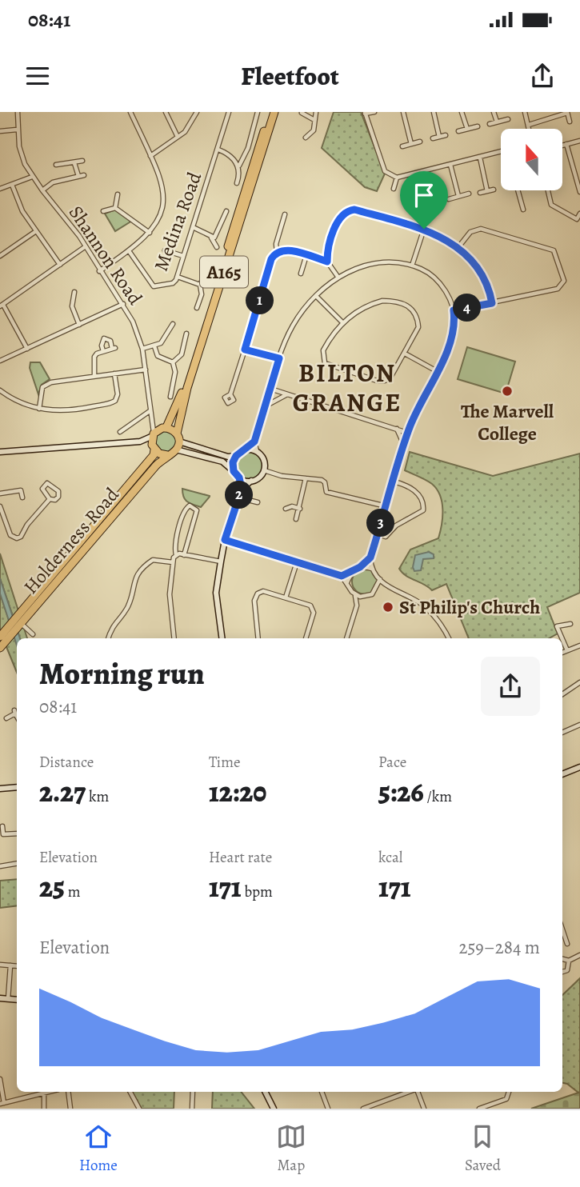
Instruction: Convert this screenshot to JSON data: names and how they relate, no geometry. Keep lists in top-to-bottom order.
{
  "streets": {
    "highway": ["A165", "Holderness Road"],
    "street": ["Medina Road", "Shannon Road"]
  },
  "crossings": [
    ["Shannon Road", "A165"],
    ["Shannon Road", "Holderness Road"],
    ["A165", "Holderness Road"]
  ],
  "districts": ["BILTON GRANGE"],
  "places": ["The Marvell College", "St Philip's Church"],
  "north": "top",
  "page": {
    "status": "08:41",
    "header": "Fleetfoot",
    "pins": [
      "1",
      "4",
      "2",
      "3"
    ],
    "heading": ["Morning run", "08:41"],
    "stats": [
      ["Distance", "2.27 km"],
      ["Time", "12:20"],
      ["Pace", "5:26 /km"],
      ["Elevation", "25 m"],
      ["Heart rate", "171 bpm"],
      ["kcal", "171"]
    ],
    "chart": ["Elevation", "259–284 m"],
    "tabs": ["Home", "Map", "Saved"]
  }
}
